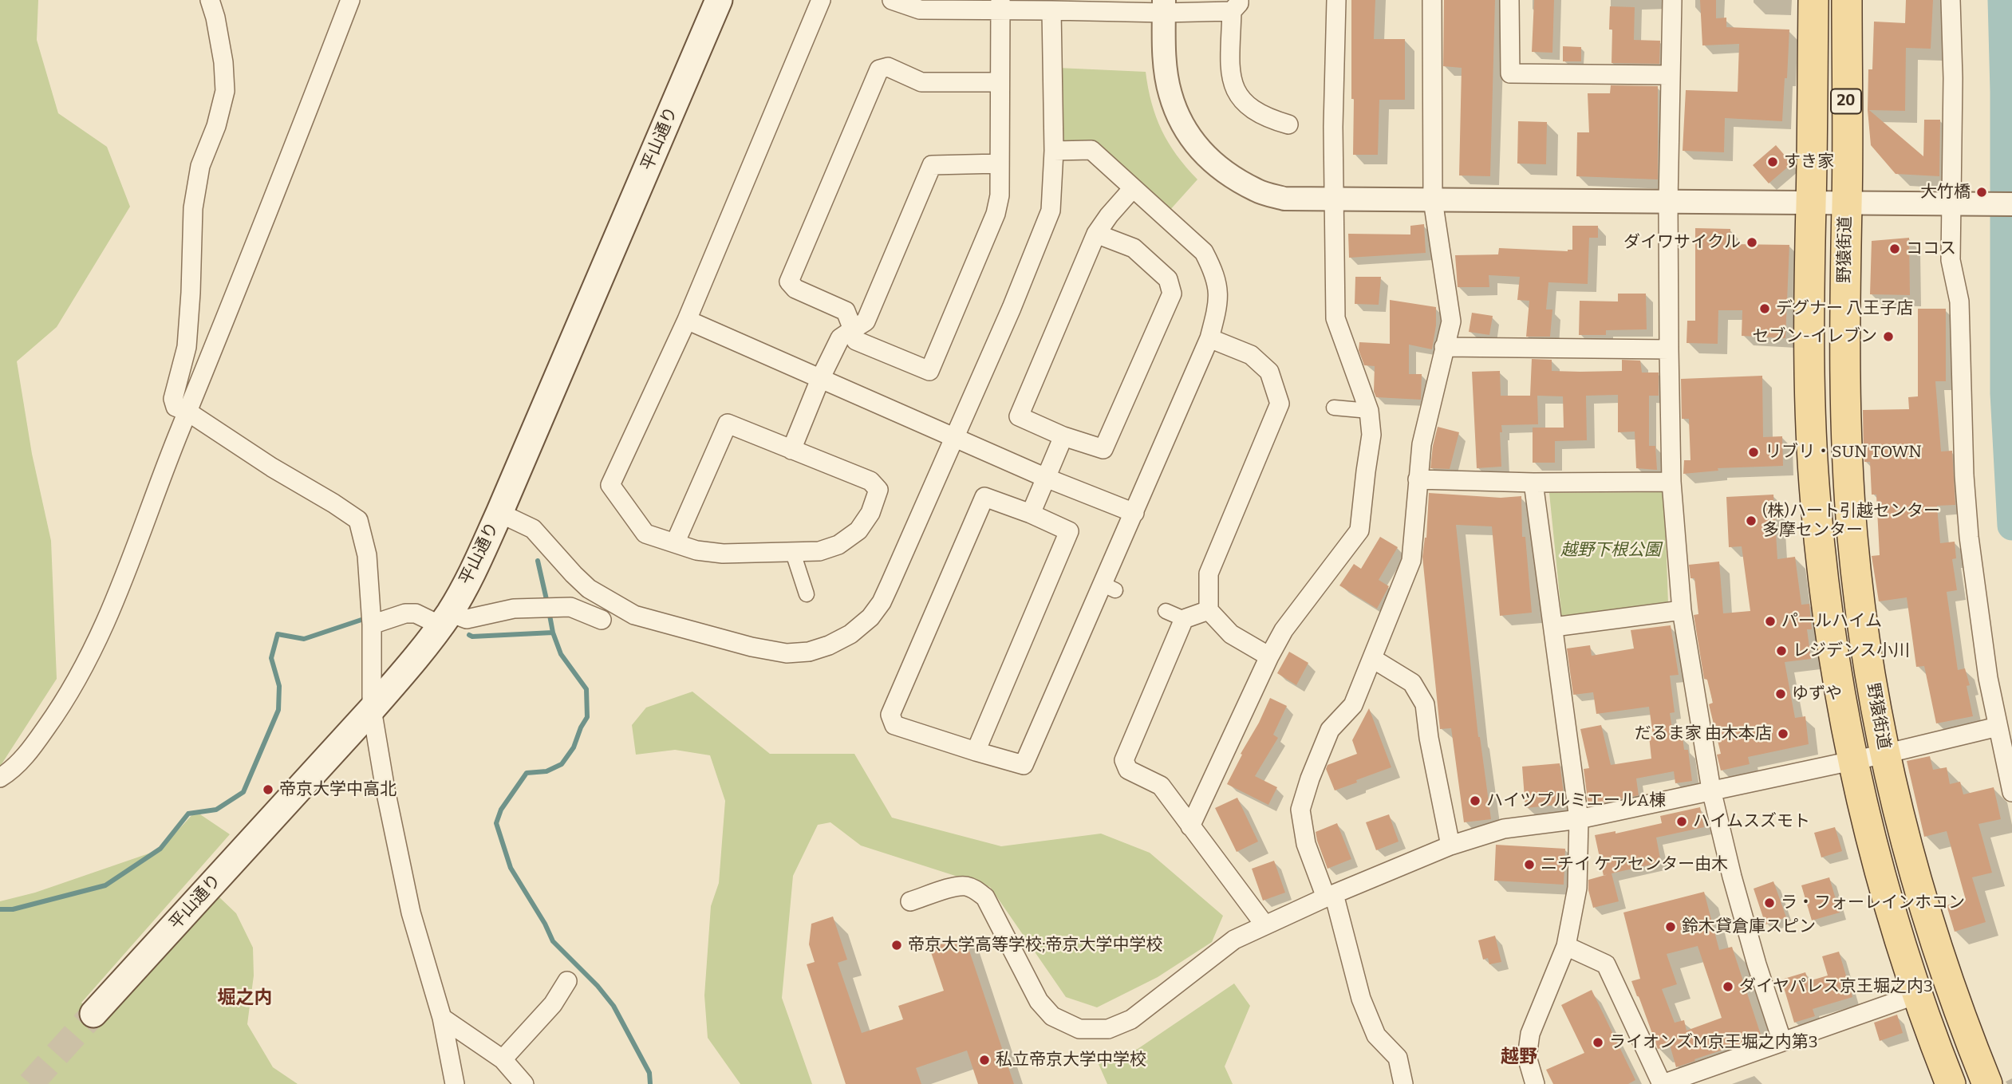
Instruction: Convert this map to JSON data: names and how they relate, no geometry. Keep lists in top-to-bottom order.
{
  "streets": {
    "main road": ["20", "平山通り", "野猿街道"]
  },
  "districts": ["堀之内", "越野"],
  "parks": ["越野下根公園"],
  "places": [
    "すき家",
    "大竹橋",
    "ダイワサイクル",
    "ココス",
    "デグナー 八王子店",
    "セブン-イレブン",
    "リブリ・SUN TOWN",
    "(株)ハート引越センター 多摩センター",
    "パールハイム",
    "レジデンス小川",
    "ゆずや",
    "だるま家 由木本店",
    "帝京大学中高北",
    "ハイツプルミエールA棟",
    "ハイムスズモト",
    "ニチイ ケアセンター由木",
    "ラ・フォーレインホコン",
    "鈴木貸倉庫スピン",
    "帝京大学高等学校;帝京大学中学校",
    "ダイヤパレス京王堀之内3",
    "ライオンズM京王堀之内第3",
    "私立帝京大学中学校"
  ]
}
